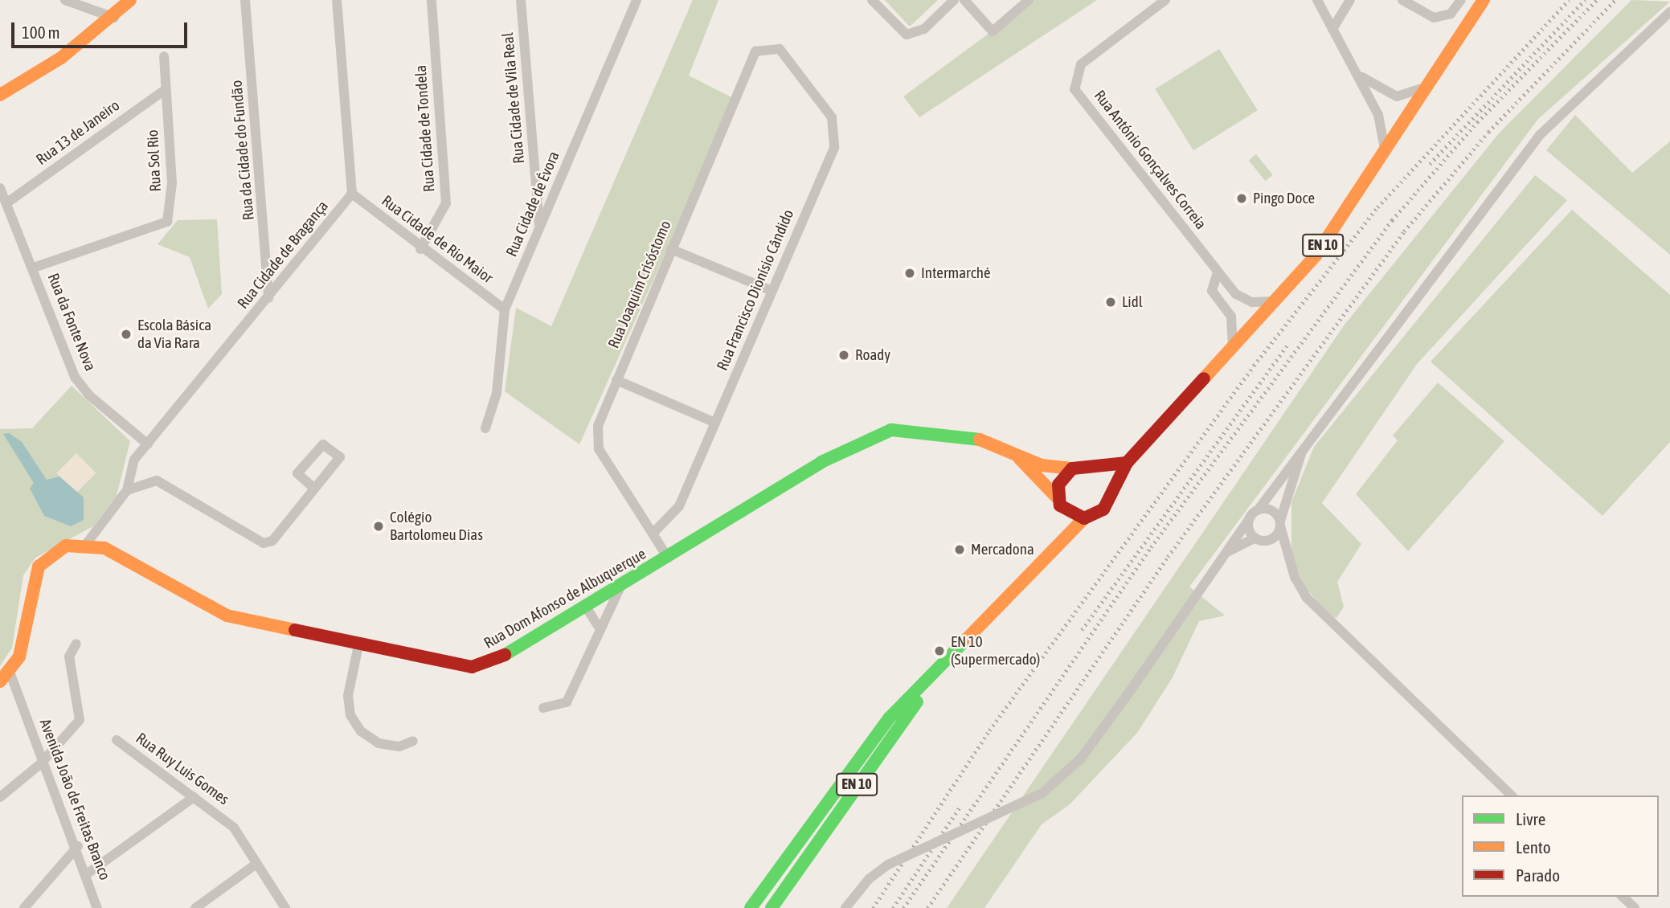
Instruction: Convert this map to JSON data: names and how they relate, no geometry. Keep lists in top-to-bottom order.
{
  "streets": {
    "main road": ["EN 10", "Rua Dom Afonso de Albuquerque"],
    "street": [
      "Rua Cidade de Vila Real",
      "Rua Cidade de Tondela",
      "Rua 13 de Janeiro",
      "Rua da Cidade do Fundão",
      "Rua António Gonçalves Correia",
      "Rua Sol Rio",
      "Rua Cidade de Évora",
      "Rua Cidade de Rio Maior",
      "Rua Cidade de Bragança",
      "Rua Joaquim Crisóstomo",
      "Rua Francisco Dionísio Cândido",
      "Rua da Fonte Nova",
      "Rua Ruy Luis Gomes",
      "Avenida João de Freitas Branco"
    ]
  },
  "crossings": [
    ["Rua Cidade de Vila Real", "Rua Cidade de Évora"],
    ["Rua Cidade de Tondela", "Rua Cidade de Rio Maior"],
    ["Rua 13 de Janeiro", "Rua Sol Rio"],
    ["Rua 13 de Janeiro", "Rua da Fonte Nova"],
    ["Rua da Cidade do Fundão", "Rua Cidade de Bragança"],
    ["Rua António Gonçalves Correia", "EN 10"],
    ["Rua Sol Rio", "Rua da Fonte Nova"],
    ["Rua Cidade de Évora", "Rua Cidade de Rio Maior"],
    ["Rua Cidade de Rio Maior", "Rua Cidade de Bragança"],
    ["EN 10", "Rua Dom Afonso de Albuquerque"],
    ["Rua Cidade de Bragança", "Rua da Fonte Nova"],
    ["Rua Joaquim Crisóstomo", "Rua Francisco Dionísio Cândido"]
  ],
  "places": [
    "Pingo Doce",
    "Intermarché",
    "Lidl",
    "Escola Básica da Via Rara",
    "Roady",
    "Colégio Bartolomeu Dias",
    "Mercadona",
    "EN 10 (Supermercado)"
  ],
  "legend": ["Livre", "Lento", "Parado"],
  "scale_bar": "100 m"
}
